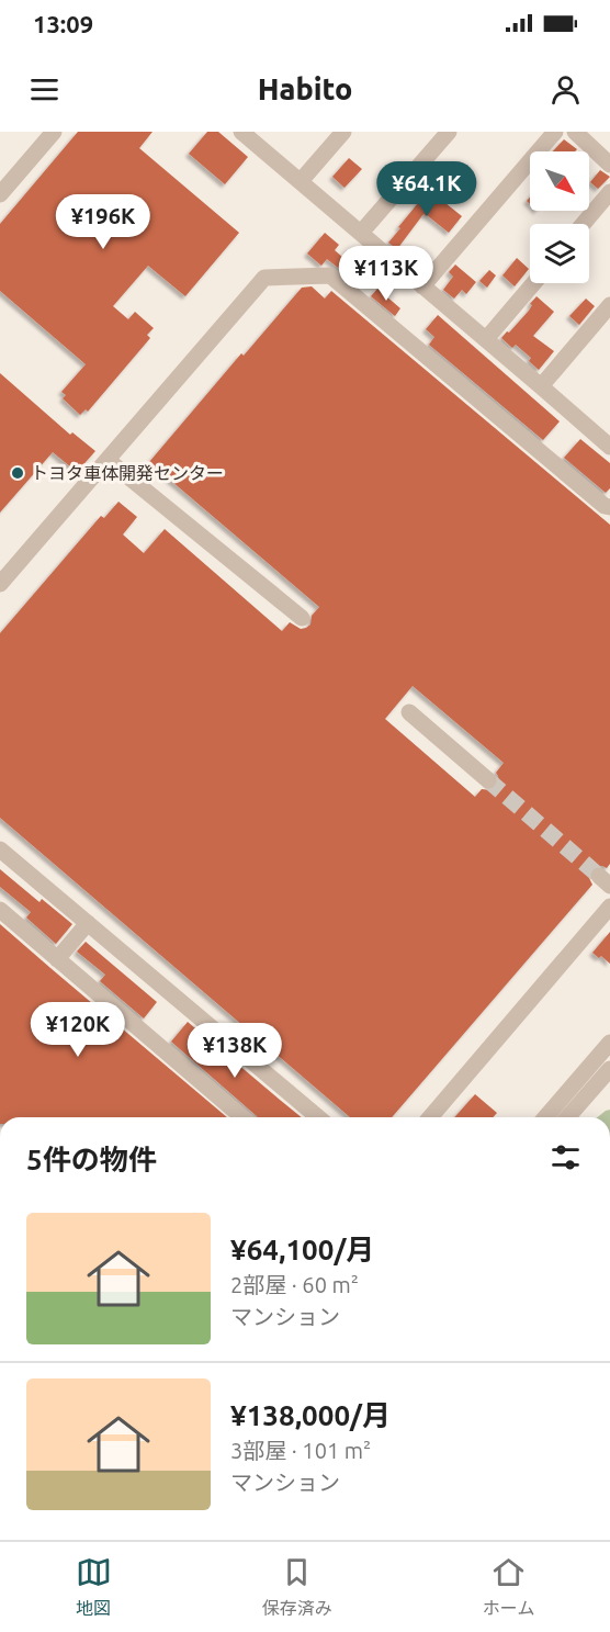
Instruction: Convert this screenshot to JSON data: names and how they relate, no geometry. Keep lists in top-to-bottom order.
{
  "places": ["トヨタ車体開発センター"],
  "north": "bottom right",
  "page": {
    "status": "13:09",
    "header": "Habito",
    "price": [
      "¥64.1K",
      "¥196K",
      "¥113K",
      "¥120K",
      "¥138K"
    ],
    "heading": "5件の物件",
    "list": [
      {
        "name": "¥64,100/月",
        "note": "2部屋 · 60 m² · マンション"
      },
      {
        "name": "¥138,000/月",
        "note": "3部屋 · 101 m² · マンション"
      }
    ],
    "tabs": ["地図", "保存済み", "ホーム"]
  }
}
